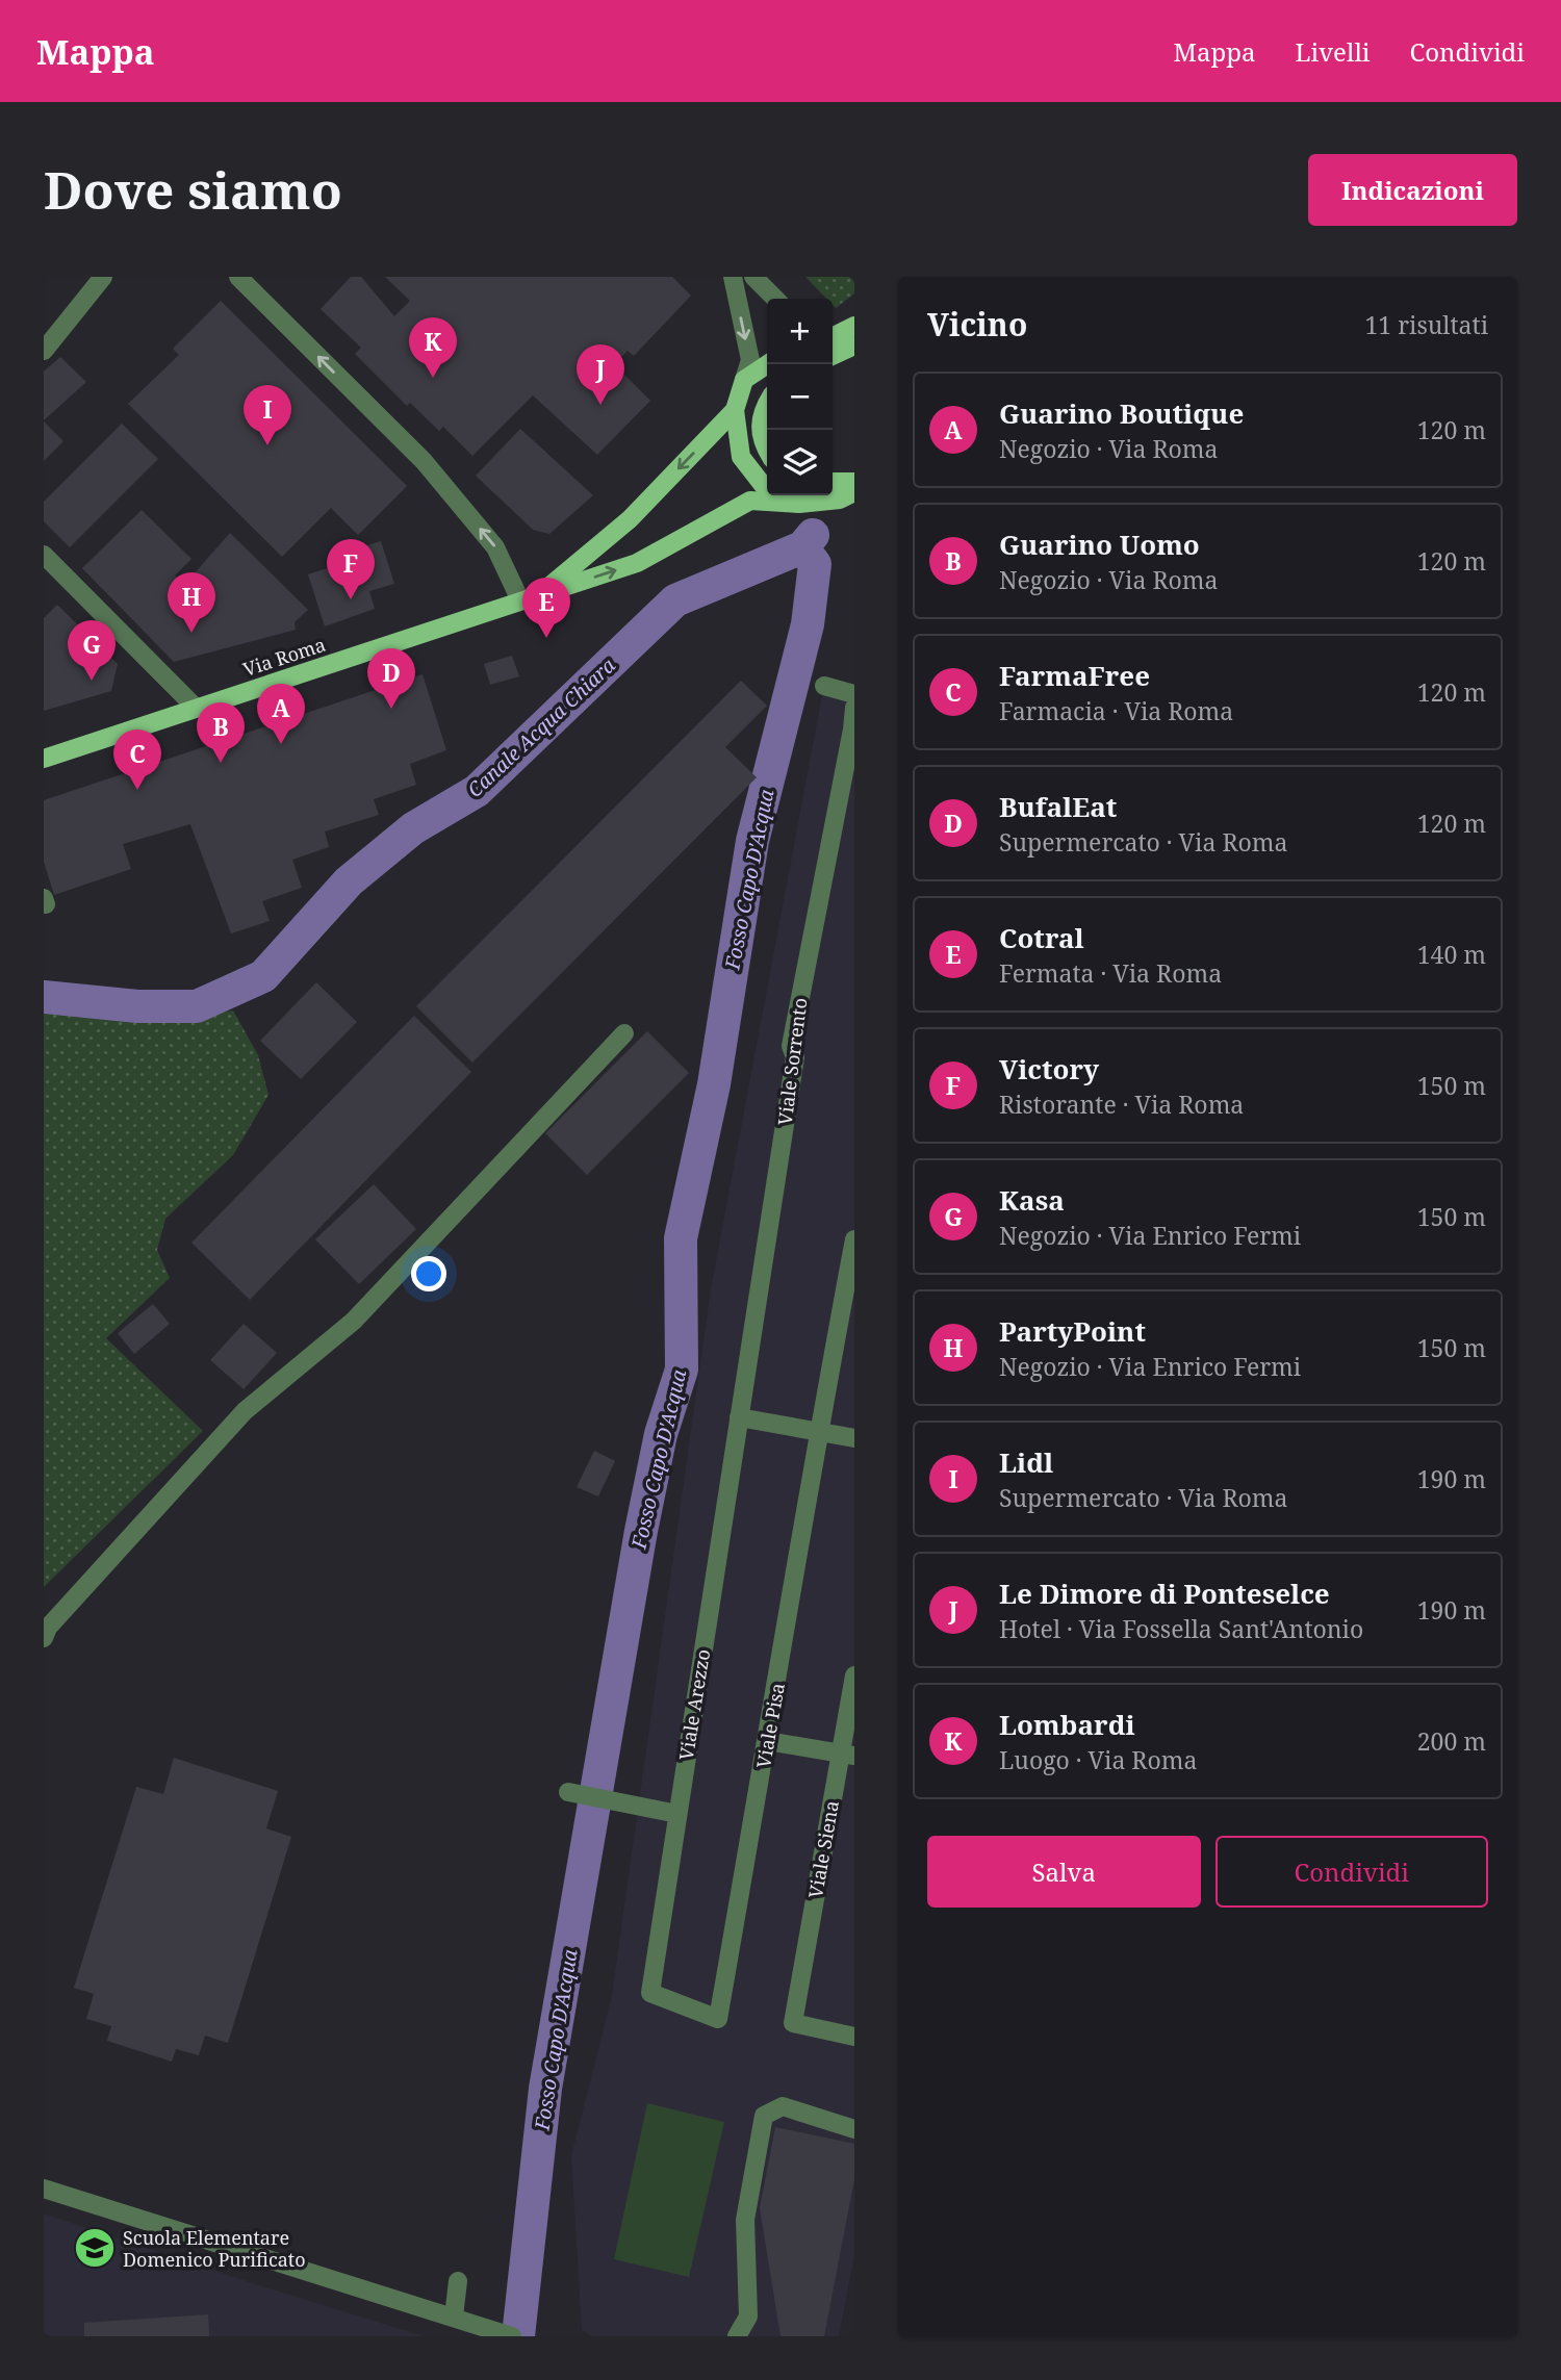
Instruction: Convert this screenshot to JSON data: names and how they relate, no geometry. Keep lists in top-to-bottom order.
{
  "streets": {
    "main road": ["Via Roma"],
    "street": [
      "Viale Sorrento",
      "Viale Arezzo",
      "Viale Pisa",
      "Viale Siena"
    ]
  },
  "crossings": [
    ["Viale Sorrento", "Viale Arezzo"],
    ["Viale Arezzo", "Viale Pisa"]
  ],
  "water": ["Canale Acqua Chiara", "Fosso Capo D'Acqua"],
  "places": {
    "school or university": ["Scuola Elementare Domenico Purificato"]
  },
  "page": {
    "header": "Mappa",
    "nav": ["Mappa", "Livelli", "Condividi"],
    "buttons": [
      "Indicazioni",
      ["Salva", "Condividi"]
    ],
    "title": "Dove siamo",
    "heading": ["Vicino", "11 risultati"],
    "map_buttons": ["+", "−"],
    "pins": [
      "K",
      "J",
      "I",
      "F",
      "H",
      "E",
      "G",
      "D",
      "A",
      "B",
      "C"
    ],
    "list": [
      {
        "mark": "A",
        "name": "Guarino Boutique",
        "note": "Negozio · Via Roma",
        "value": "120 m"
      },
      {
        "mark": "B",
        "name": "Guarino Uomo",
        "note": "Negozio · Via Roma",
        "value": "120 m"
      },
      {
        "mark": "C",
        "name": "FarmaFree",
        "note": "Farmacia · Via Roma",
        "value": "120 m"
      },
      {
        "mark": "D",
        "name": "BufalEat",
        "note": "Supermercato · Via Roma",
        "value": "120 m"
      },
      {
        "mark": "E",
        "name": "Cotral",
        "note": "Fermata · Via Roma",
        "value": "140 m"
      },
      {
        "mark": "F",
        "name": "Victory",
        "note": "Ristorante · Via Roma",
        "value": "150 m"
      },
      {
        "mark": "G",
        "name": "Kasa",
        "note": "Negozio · Via Enrico Fermi",
        "value": "150 m"
      },
      {
        "mark": "H",
        "name": "PartyPoint",
        "note": "Negozio · Via Enrico Fermi",
        "value": "150 m"
      },
      {
        "mark": "I",
        "name": "Lidl",
        "note": "Supermercato · Via Roma",
        "value": "190 m"
      },
      {
        "mark": "J",
        "name": "Le Dimore di Ponteselce",
        "note": "Hotel · Via Fossella Sant'Antonio",
        "value": "190 m"
      },
      {
        "mark": "K",
        "name": "Lombardi",
        "note": "Luogo · Via Roma",
        "value": "200 m"
      }
    ]
  }
}
